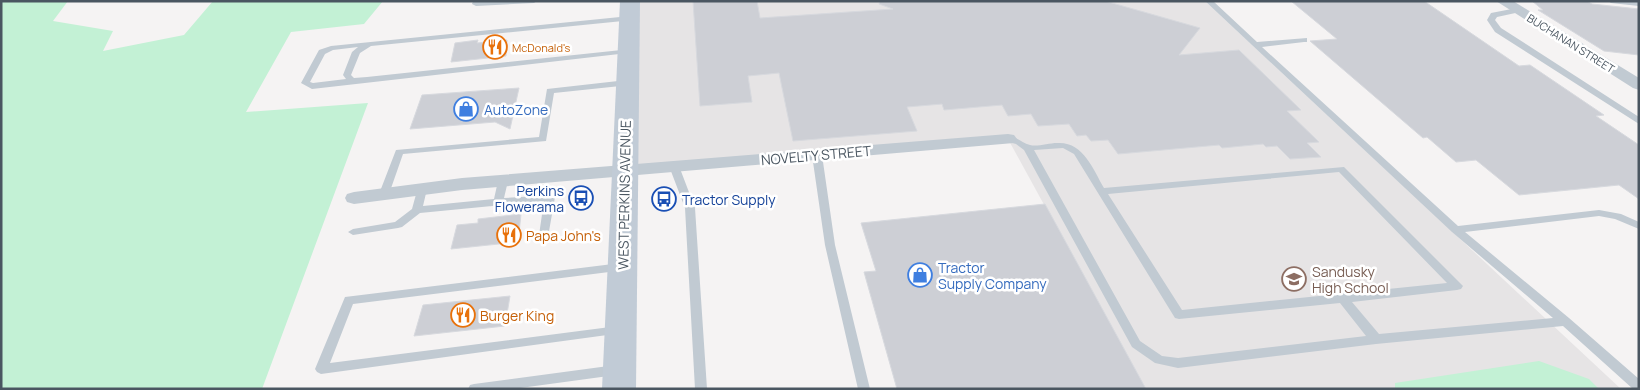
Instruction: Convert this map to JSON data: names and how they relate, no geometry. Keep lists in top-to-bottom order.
{
  "streets": {
    "main road": ["WEST PERKINS AVENUE"],
    "street": ["BUCHANAN STREET", "NOVELTY STREET"]
  },
  "crossings": [
    ["NOVELTY STREET", "WEST PERKINS AVENUE"]
  ],
  "places": {
    "restaurant": ["McDonald's", "Papa John's", "Burger King"],
    "shop": ["AutoZone", "Tractor Supply Company"],
    "bus stop": ["Perkins Flowerama", "Tractor Supply"],
    "school or university": ["Sandusky High School"]
  }
}
